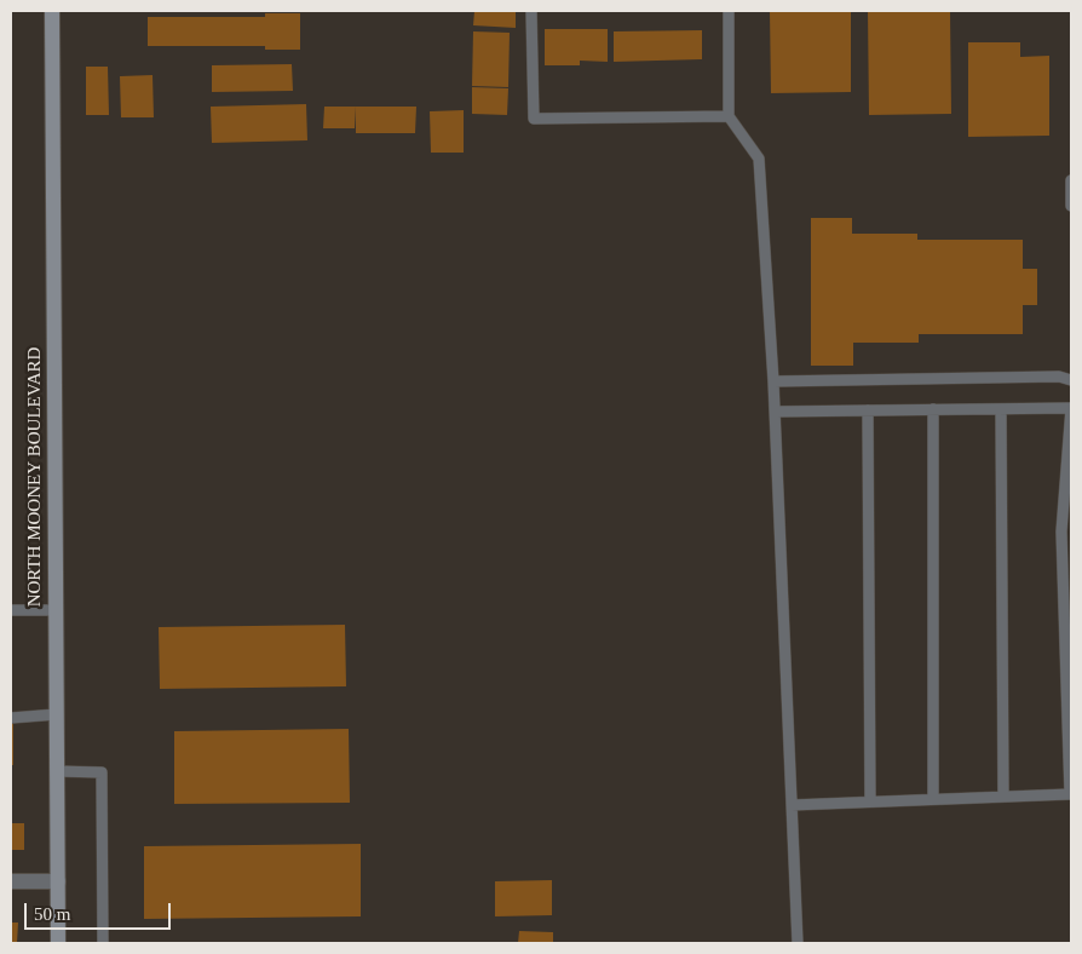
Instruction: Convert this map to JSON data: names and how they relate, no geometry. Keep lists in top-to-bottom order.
{
  "streets": {
    "street": ["NORTH MOONEY BOULEVARD"]
  },
  "scale_bar": "50 m"
}
